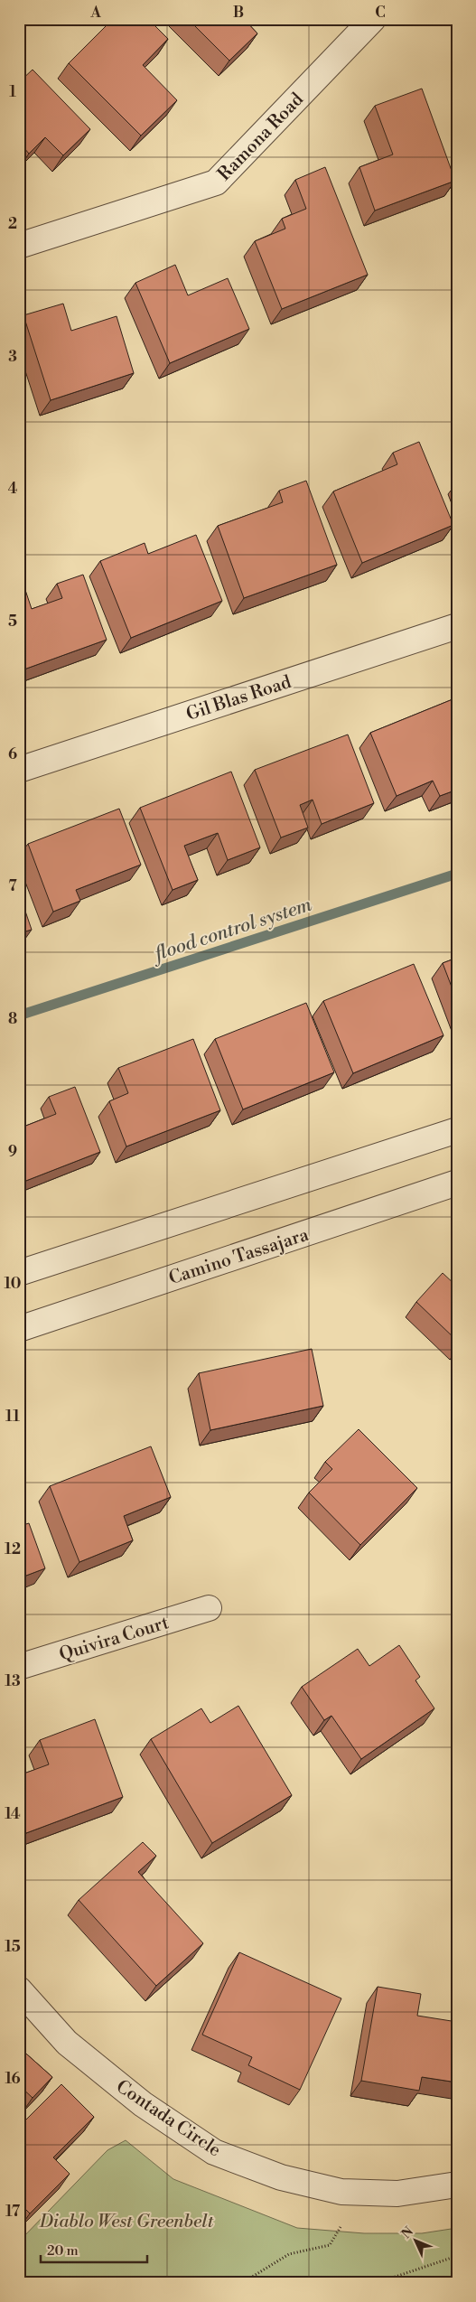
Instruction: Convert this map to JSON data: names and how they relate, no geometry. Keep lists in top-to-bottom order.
{
  "streets": {
    "street": [
      "Ramona Road",
      "Gil Blas Road",
      "Camino Tassajara",
      "Quivira Court",
      "Contada Circle"
    ]
  },
  "water": ["flood control system"],
  "parks": ["Diablo West Greenbelt"],
  "scale_bar": "20 m",
  "north": "top left",
  "grid": {
    "columns": ["A", "B", "C"],
    "rows": [
      "1",
      "2",
      "3",
      "4",
      "5",
      "6",
      "7",
      "8",
      "9",
      "10",
      "11",
      "12",
      "13",
      "14",
      "15",
      "16",
      "17"
    ]
  }
}
